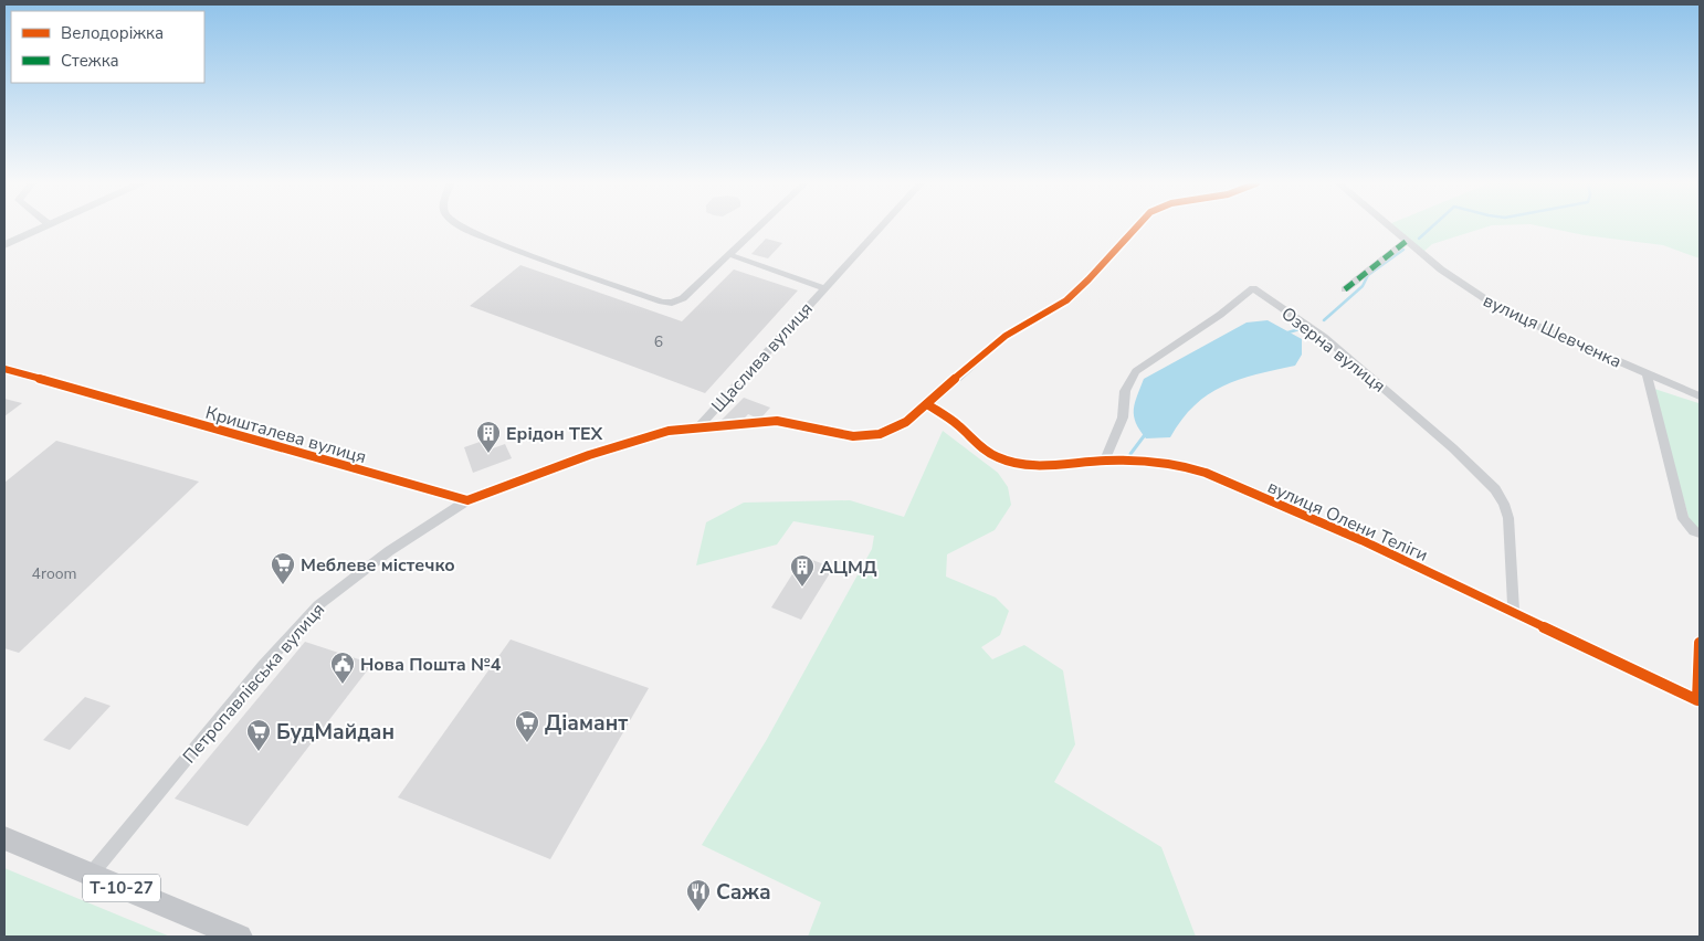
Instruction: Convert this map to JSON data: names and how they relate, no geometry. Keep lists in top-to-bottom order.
{
  "streets": {
    "highway": ["Т-10-27"],
    "street": [
      "вулиця Шевченка",
      "Озерна вулиця",
      "Щаслива вулиця",
      "Кришталева вулиця",
      "вулиця Олени Теліги",
      "Петропавлівська вулиця"
    ]
  },
  "crossings": [
    ["Озерна вулиця", "вулиця Олени Теліги"],
    ["Кришталева вулиця", "Петропавлівська вулиця"],
    ["Петропавлівська вулиця", "Т-10-27"]
  ],
  "places": {
    "building": ["Ерідон ТЕХ", "АЦМД"],
    "supermarket": ["Меблеве містечко", "Діамант", "БудМайдан"],
    "public building": ["Нова Пошта №4"],
    "restaurant": ["Сажа"]
  },
  "house_numbers": ["6", "4room"],
  "legend": ["Велодоріжка", "Стежка"]
}
